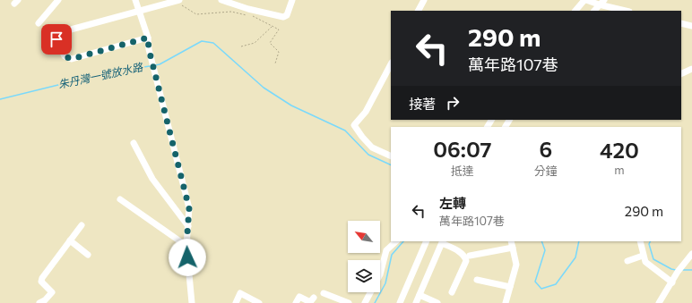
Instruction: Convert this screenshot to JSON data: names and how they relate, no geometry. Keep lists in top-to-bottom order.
{
  "water": ["朱丹灣一號放水路"],
  "north": "top left",
  "page": {
    "turn": ["290 m", "萬年路107巷"],
    "then": "接著",
    "eta": [
      "06:07",
      "抵達",
      "6",
      "分鐘",
      "420",
      "m"
    ],
    "list": [
      {
        "name": "左轉",
        "note": "萬年路107巷",
        "value": "290 m"
      }
    ]
  }
}
